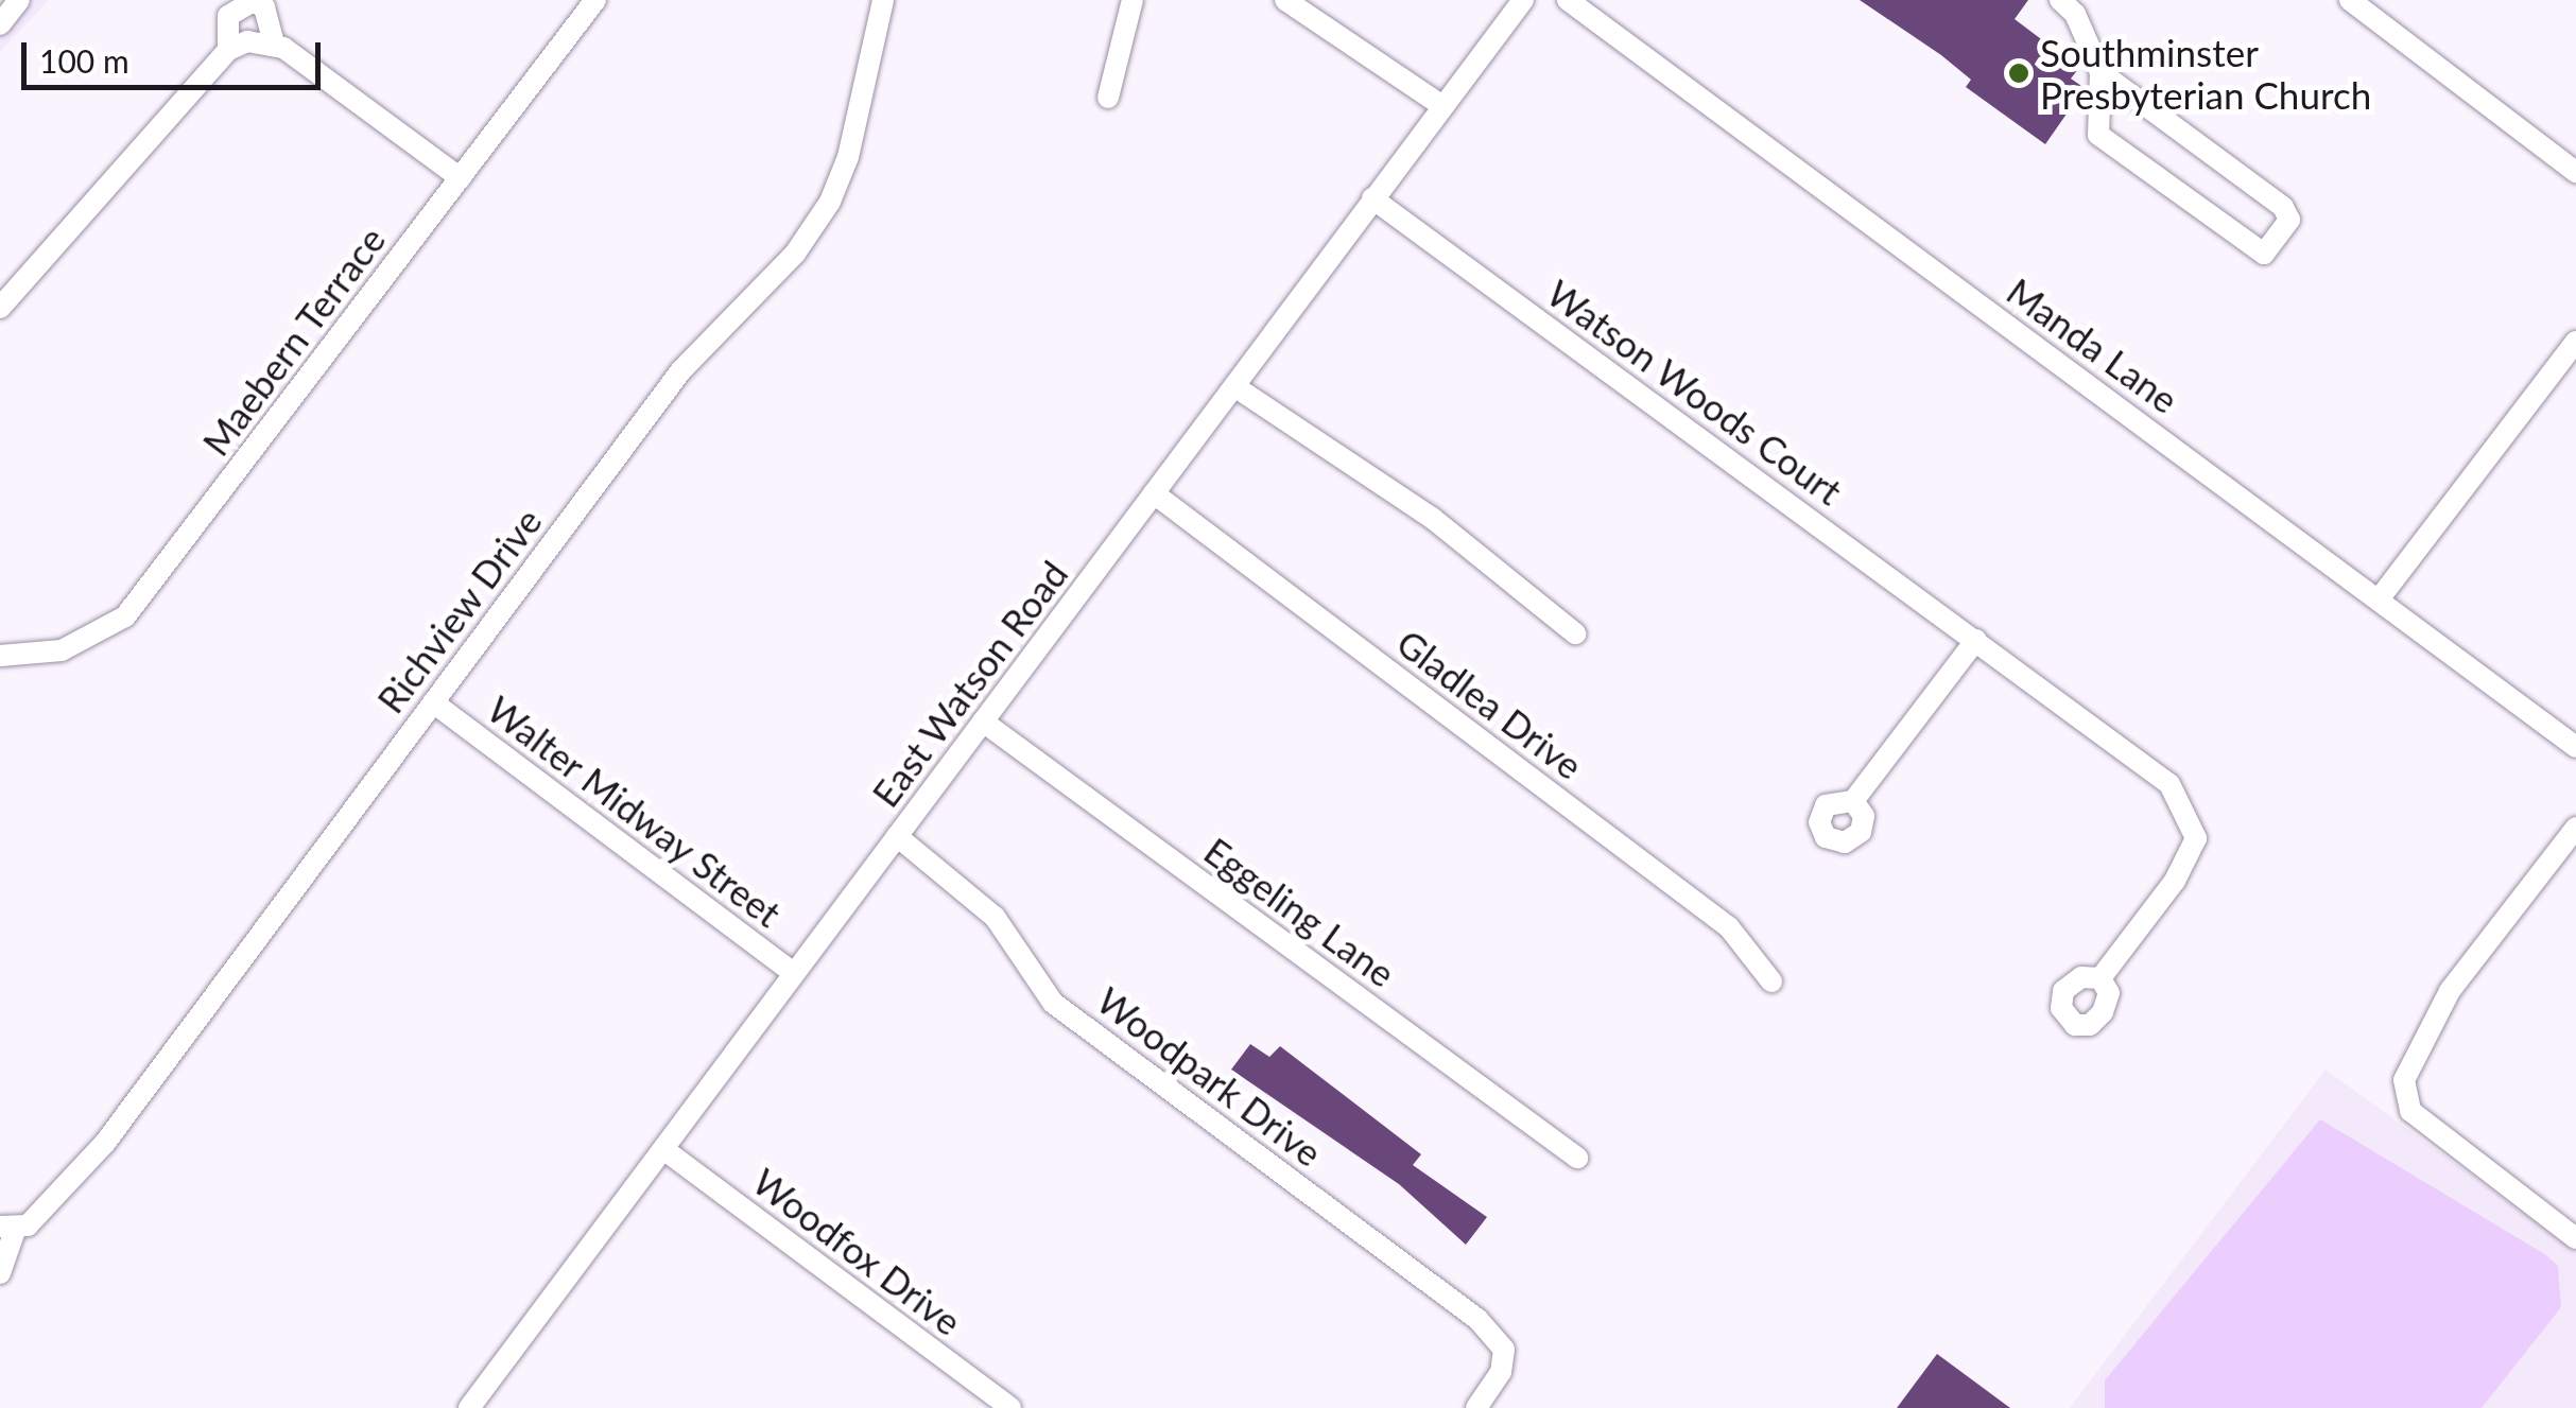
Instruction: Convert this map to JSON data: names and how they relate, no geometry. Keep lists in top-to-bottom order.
{
  "streets": {
    "street": [
      "Maebern Terrace",
      "Manda Lane",
      "Watson Woods Court",
      "Richview Drive",
      "East Watson Road",
      "Gladlea Drive",
      "Walter Midway Street",
      "Eggeling Lane",
      "Woodpark Drive",
      "Woodfox Drive"
    ]
  },
  "crossings": [
    ["Watson Woods Court", "East Watson Road"],
    ["Richview Drive", "Walter Midway Street"],
    ["East Watson Road", "Gladlea Drive"],
    ["East Watson Road", "Walter Midway Street"],
    ["East Watson Road", "Eggeling Lane"],
    ["East Watson Road", "Woodpark Drive"],
    ["East Watson Road", "Woodfox Drive"]
  ],
  "places": ["Southminster Presbyterian Church"],
  "scale_bar": "100 m"
}
